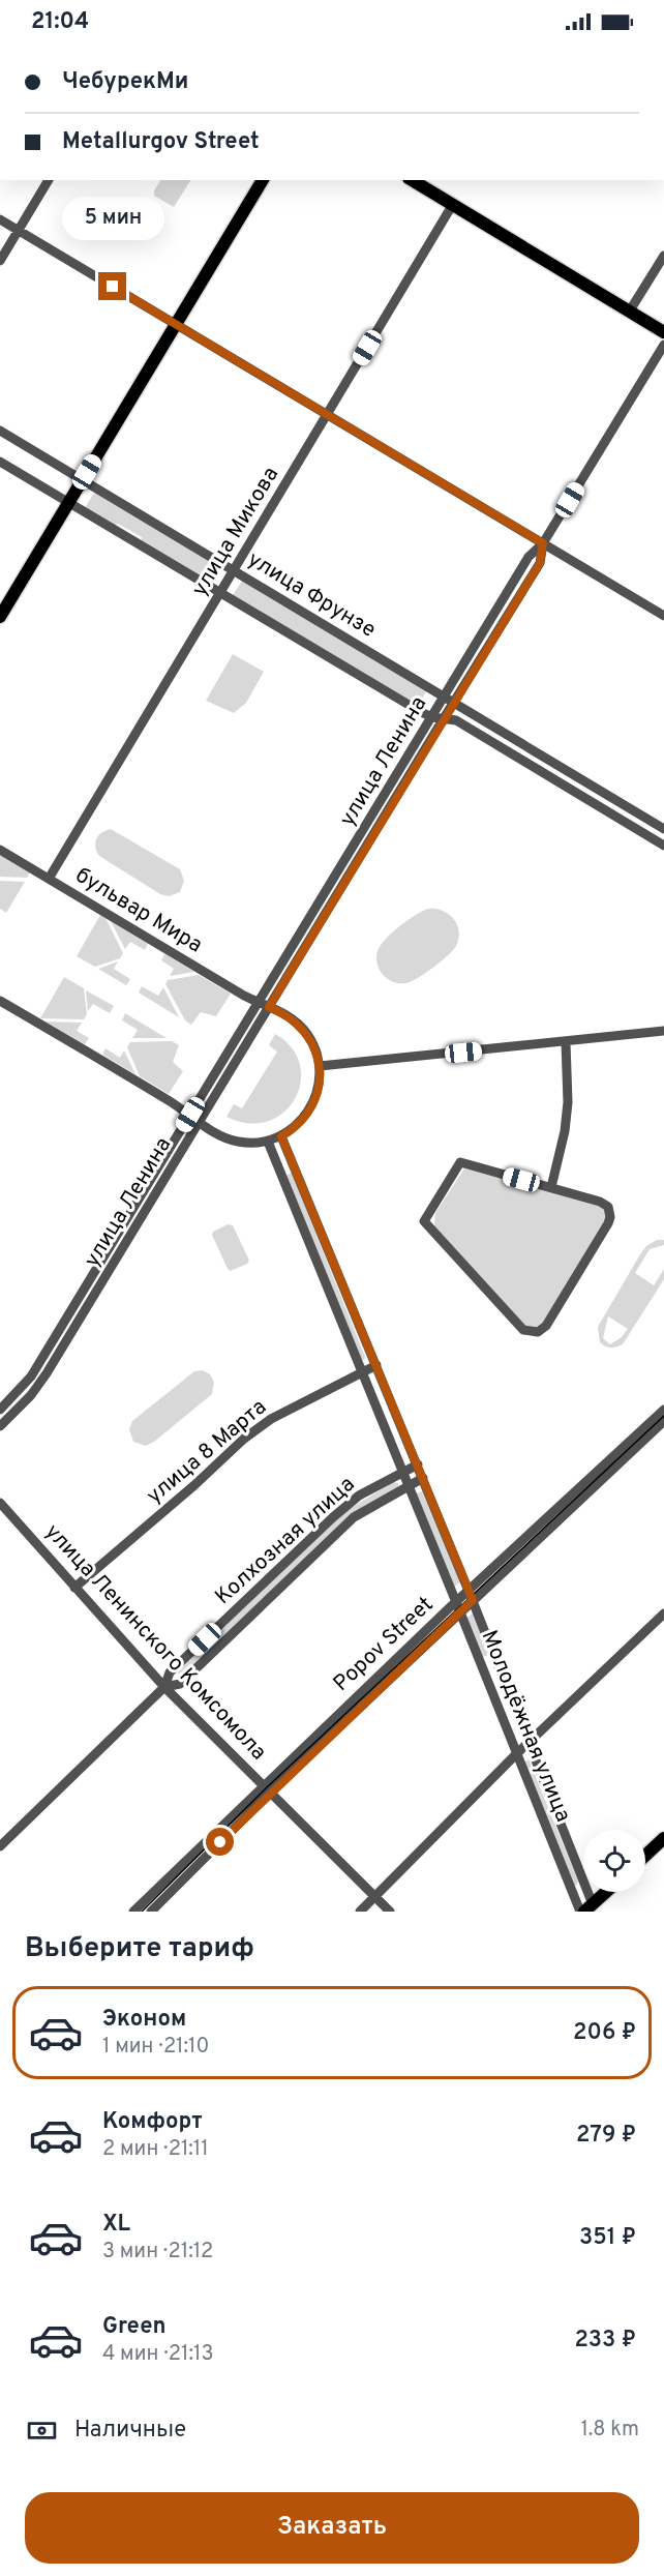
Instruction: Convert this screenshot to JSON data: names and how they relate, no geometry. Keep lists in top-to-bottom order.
{
  "streets": {
    "street": [
      "улица Микова",
      "улица Фрунзе",
      "улица Ленина",
      "бульвар Мира",
      "улица 8 Марта",
      "Колхозная улица",
      "улица Ленинского Комсомола",
      "Popov Street",
      "Молодёжная улица"
    ]
  },
  "crossings": [
    ["улица Микова", "улица Фрунзе"],
    ["улица Микова", "бульвар Мира"],
    ["улица Фрунзе", "улица Ленина"],
    ["улица Ленина", "бульвар Мира"],
    ["улица 8 Марта", "улица Ленинского Комсомола"],
    ["улица 8 Марта", "Молодёжная улица"],
    ["Колхозная улица", "улица Ленинского Комсомола"],
    ["Колхозная улица", "Молодёжная улица"],
    ["улица Ленинского Комсомола", "Popov Street"],
    ["Popov Street", "Молодёжная улица"]
  ],
  "page": {
    "status": "21:04",
    "banner": ["ЧебурекМи", "Metallurgov Street"],
    "bubble": "5 мин",
    "heading": "Выберите тариф",
    "list": [
      {
        "name": "Эконом",
        "note": "1 мин · 21:10",
        "value": "206 ₽"
      },
      {
        "name": "Комфорт",
        "note": "2 мин · 21:11",
        "value": "279 ₽"
      },
      {
        "name": "XL",
        "note": "3 мин · 21:12",
        "value": "351 ₽"
      },
      {
        "name": "Green",
        "note": "4 мин · 21:13",
        "value": "233 ₽"
      }
    ],
    "pay": ["Наличные", "1.8 km"],
    "buttons": "Заказать"
  }
}
